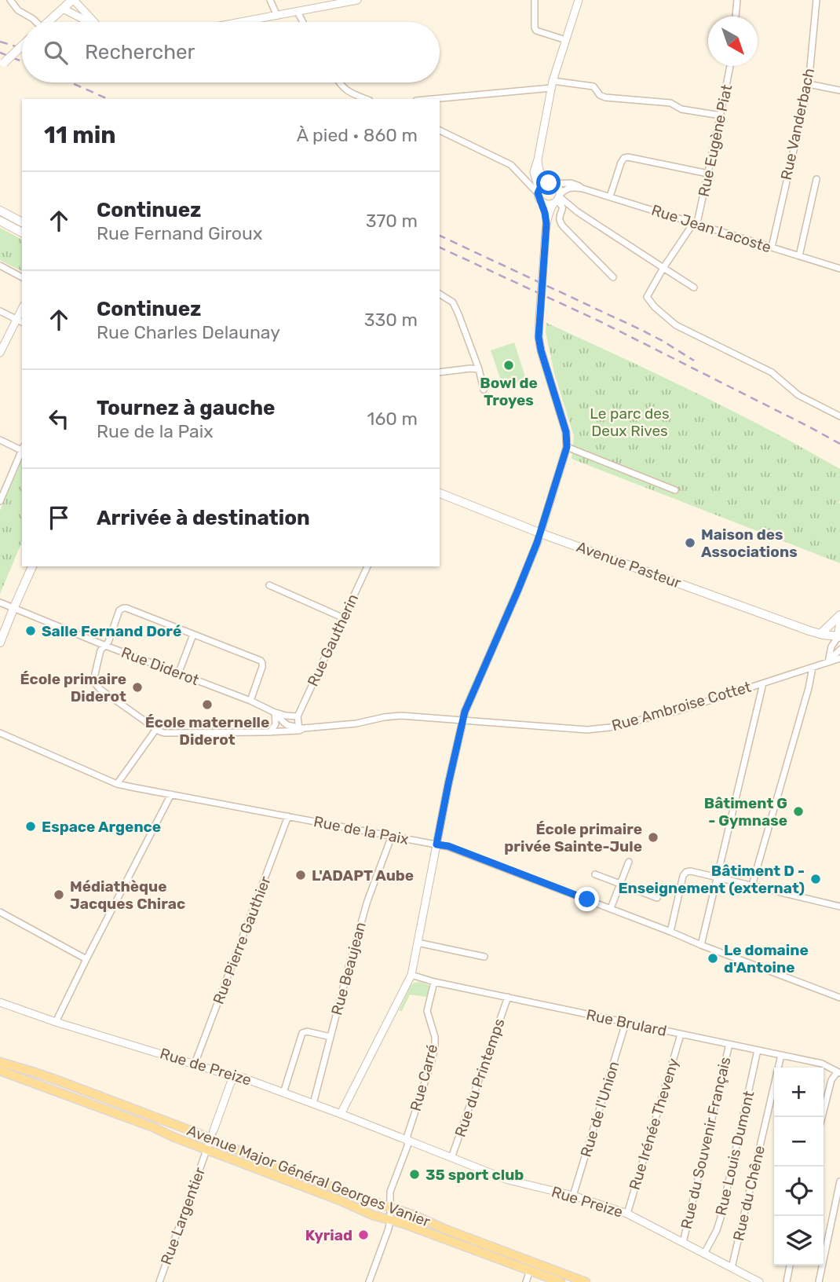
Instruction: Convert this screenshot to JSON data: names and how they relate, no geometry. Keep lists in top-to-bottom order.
{
  "streets": {
    "main road": ["Avenue Pasteur", "Avenue Major Général Georges Vanier"],
    "street": [
      "Rue Vanderbach",
      "Rue Eugène Piat",
      "Rue Jean Lacoste",
      "Rue Gautherin",
      "Rue Diderot",
      "Rue Ambroise Cottet",
      "Rue de la Paix",
      "Rue Pierre Gauthier",
      "Rue Beaujean",
      "Rue Brulard",
      "Rue de Preize",
      "Rue Carré",
      "Rue du Printemps",
      "Rue de l'Union",
      "Rue Irénée Theveny",
      "Rue du Souvenir Français",
      "Rue Louis Dumont",
      "Rue du Chêne",
      "Rue Preize",
      "Rue Largentier"
    ]
  },
  "crossings": [
    ["Rue Vanderbach", "Rue Jean Lacoste"],
    ["Rue Eugène Piat", "Rue Jean Lacoste"],
    ["Rue Gautherin", "Rue Diderot"],
    ["Rue Gautherin", "Rue Ambroise Cottet"],
    ["Rue Diderot", "Rue Ambroise Cottet"],
    ["Rue de la Paix", "Rue Pierre Gauthier"],
    ["Rue de la Paix", "Rue Beaujean"],
    ["Rue Pierre Gauthier", "Rue de Preize"],
    ["Rue Beaujean", "Rue de Preize"],
    ["Rue Brulard", "Rue Carré"],
    ["Rue Brulard", "Rue du Printemps"],
    ["Rue Brulard", "Rue de l'Union"],
    ["Rue Brulard", "Rue Irénée Theveny"],
    ["Rue Brulard", "Rue du Souvenir Français"],
    ["Rue Brulard", "Rue Louis Dumont"],
    ["Rue Brulard", "Rue du Chêne"],
    ["Rue de Preize", "Rue Carré"],
    ["Rue de Preize", "Rue Preize"],
    ["Rue Carré", "Avenue Major Général Georges Vanier"],
    ["Rue Carré", "Rue Preize"],
    ["Rue du Printemps", "Rue Preize"],
    ["Rue de l'Union", "Rue Preize"],
    ["Rue Irénée Theveny", "Rue Preize"],
    ["Rue du Souvenir Français", "Rue Preize"],
    ["Rue Louis Dumont", "Rue Preize"],
    ["Avenue Major Général Georges Vanier", "Rue Largentier"],
    ["Rue du Chêne", "Rue Preize"]
  ],
  "parks": ["Le parc des Deux Rives"],
  "places": [
    "Bowl de Troyes",
    "Maison des Associations",
    "Salle Fernand Doré",
    "École primaire Diderot",
    "École maternelle Diderot",
    "Bâtiment G - Gymnase",
    "Espace Argence",
    "École primaire privée Sainte-Jule",
    "L'ADAPT Aube",
    "Bâtiment D - Enseignement (externat)",
    "Médiathèque Jacques Chirac",
    "Le domaine d'Antoine",
    "35 sport club",
    "Kyriad"
  ],
  "north": "bottom right",
  "page": {
    "search": "Rechercher",
    "heading": ["11 min", "À pied · 860 m"],
    "list": [
      ["Continuez", "Rue Fernand Giroux", "370 m"],
      ["Continuez", "Rue Charles Delaunay", "330 m"],
      ["Tournez à gauche", "Rue de la Paix", "160 m"],
      "Arrivée à destination"
    ],
    "map_buttons": ["+", "−"]
  }
}
